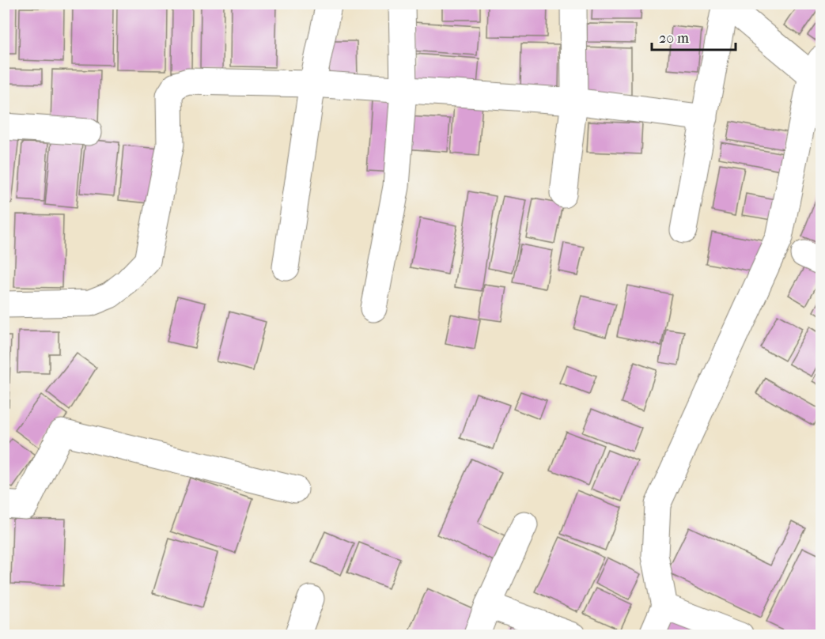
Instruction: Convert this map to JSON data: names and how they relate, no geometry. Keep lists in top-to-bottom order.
{
  "scale_bar": "20 m"
}
